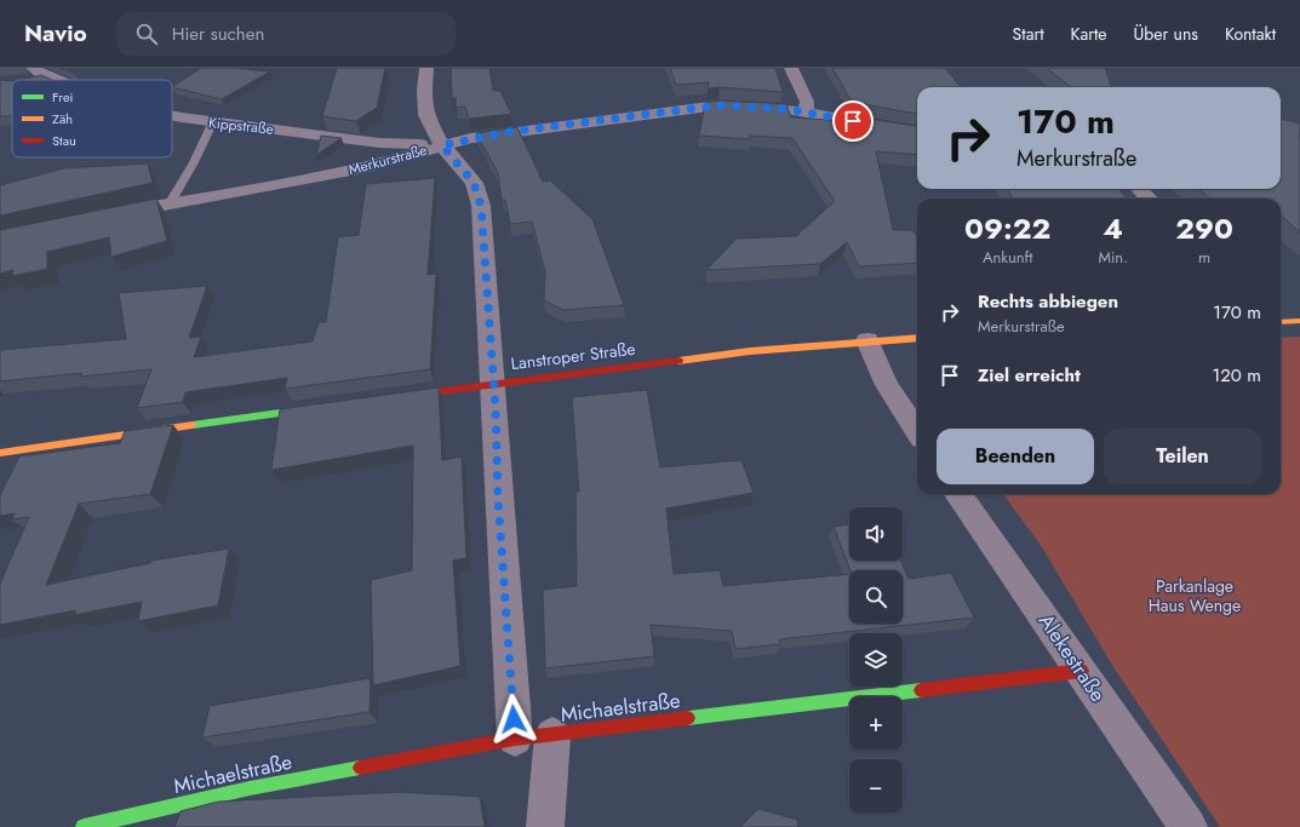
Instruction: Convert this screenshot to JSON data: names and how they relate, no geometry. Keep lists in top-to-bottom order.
{
  "streets": {
    "street": [
      "Kippstraße",
      "Merkurstraße",
      "Lanstroper Straße",
      "Alekestraße",
      "Michaelstraße"
    ]
  },
  "crossings": [
    ["Kippstraße", "Merkurstraße"],
    ["Alekestraße", "Michaelstraße"]
  ],
  "parks": ["Parkanlage Haus Wenge"],
  "legend": ["Frei", "Zäh", "Stau"],
  "page": {
    "header": "Navio",
    "search": "Hier suchen",
    "nav": [
      "Start",
      "Karte",
      "Über uns",
      "Kontakt"
    ],
    "turn": ["170 m", "Merkurstraße"],
    "eta": [
      "09:22",
      "Ankunft",
      "4",
      "Min.",
      "290",
      "m"
    ],
    "list": [
      {
        "name": "Rechts abbiegen",
        "note": "Merkurstraße",
        "value": "170 m"
      },
      {
        "name": "Ziel erreicht",
        "value": "120 m"
      }
    ],
    "buttons": ["Beenden", "Teilen"],
    "map_buttons": ["+", "−"]
  }
}
